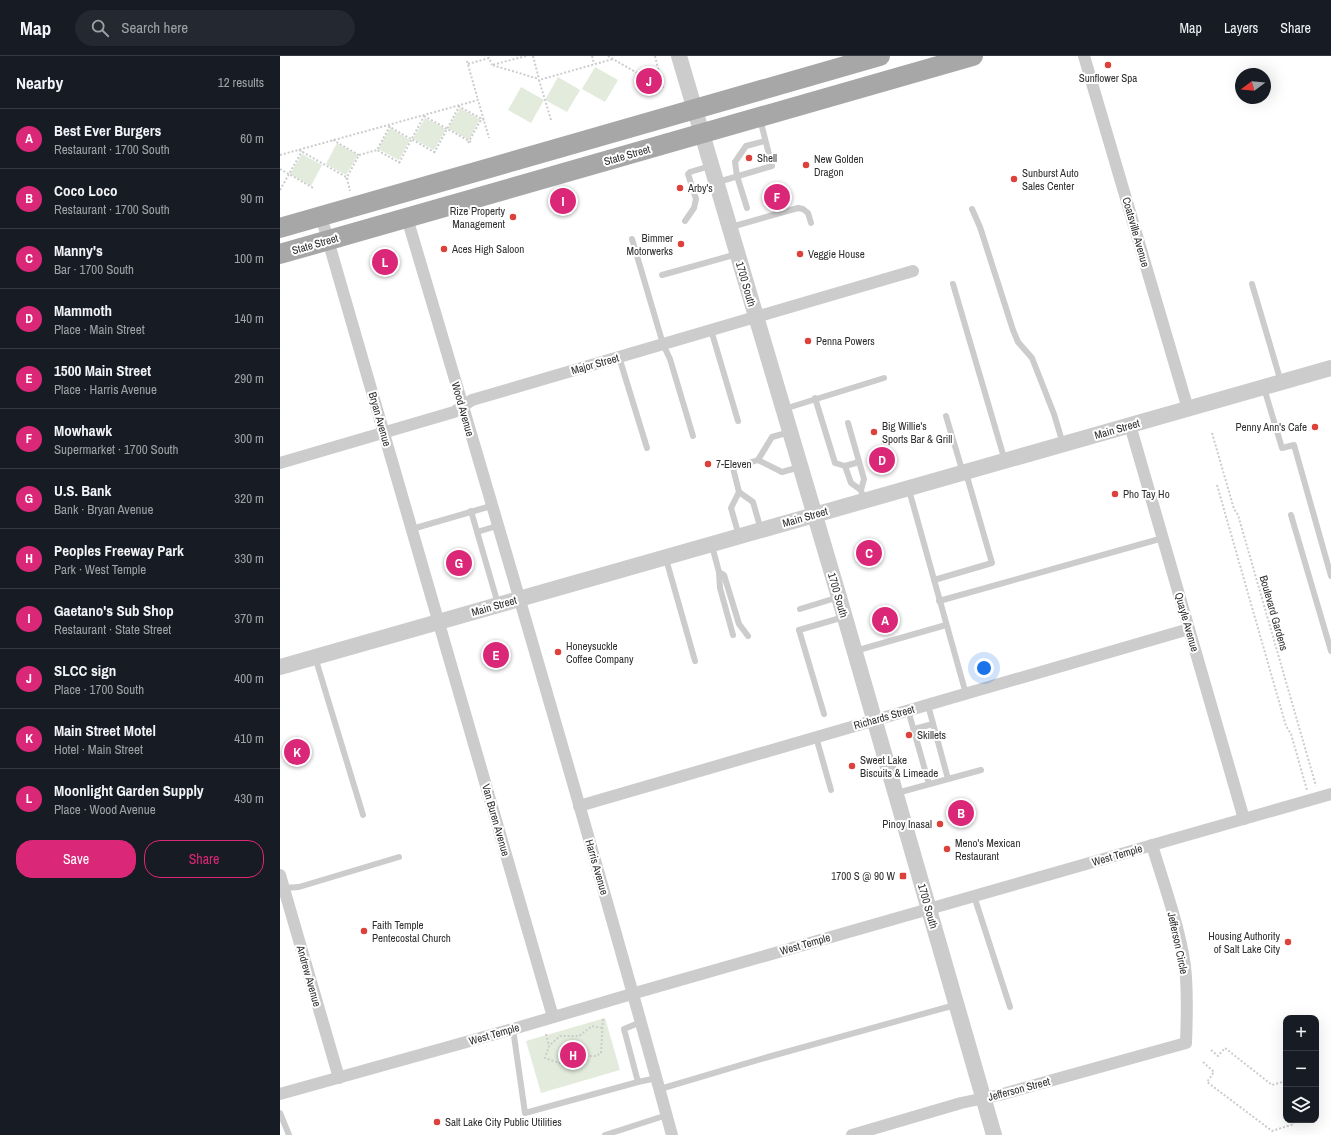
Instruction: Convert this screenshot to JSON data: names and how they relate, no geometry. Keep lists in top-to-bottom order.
{
  "streets": {
    "main road": ["State Street"],
    "street": [
      "Coatsville Avenue",
      "1700 South",
      "Major Street",
      "Wood Avenue",
      "Bryan Avenue",
      "Main Street",
      "Quayle Avenue",
      "Richards Street",
      "Van Buren Avenue",
      "West Temple",
      "Harris Avenue",
      "Jefferson Circle",
      "Andrew Avenue",
      "Jefferson Street"
    ],
    "path": ["Boulevard Gardens"]
  },
  "crossings": [
    ["State Street", "1700 South"],
    ["State Street", "Wood Avenue"],
    ["State Street", "Bryan Avenue"],
    ["Coatsville Avenue", "Main Street"],
    ["1700 South", "Major Street"],
    ["1700 South", "Main Street"],
    ["1700 South", "Richards Street"],
    ["1700 South", "West Temple"],
    ["1700 South", "Jefferson Street"],
    ["Major Street", "Wood Avenue"],
    ["Major Street", "Bryan Avenue"],
    ["Wood Avenue", "Main Street"],
    ["Wood Avenue", "Harris Avenue"],
    ["Bryan Avenue", "Main Street"],
    ["Bryan Avenue", "Van Buren Avenue"],
    ["Main Street", "Quayle Avenue"],
    ["Main Street", "Van Buren Avenue"],
    ["Main Street", "Harris Avenue"],
    ["Boulevard Gardens", "West Temple"],
    ["Quayle Avenue", "Richards Street"],
    ["Quayle Avenue", "West Temple"],
    ["Richards Street", "Harris Avenue"],
    ["Van Buren Avenue", "West Temple"],
    ["West Temple", "Harris Avenue"],
    ["West Temple", "Jefferson Circle"],
    ["West Temple", "Andrew Avenue"],
    ["Jefferson Circle", "Jefferson Street"]
  ],
  "places": {
    "other": [
      "Sunflower Spa",
      "Shell",
      "New Golden Dragon",
      "Sunburst Auto Sales Center",
      "Arby's",
      "Rize Property Management",
      "Bimmer Motorwerks",
      "Aces High Saloon",
      "Veggie House",
      "Penna Powers",
      "Penny Ann's Cafe",
      "Big Willie's Sports Bar & Grill",
      "7-Eleven",
      "Pho Tay Ho",
      "Honeysuckle Coffee Company",
      "Skillets",
      "Sweet Lake Biscuits & Limeade",
      "Pinoy Inasal",
      "Meno's Mexican Restaurant",
      "Faith Temple Pentecostal Church",
      "Housing Authority of Salt Lake City",
      "Salt Lake City Public Utilities"
    ],
    "transit": ["1700 S @ 90 W"]
  },
  "north": "left",
  "page": {
    "header": "Map",
    "search": "Search here",
    "nav": ["Map", "Layers", "Share"],
    "heading": ["Nearby", "12 results"],
    "pins": [
      "J",
      "F",
      "I",
      "L",
      "D",
      "C",
      "G",
      "A",
      "E",
      "K",
      "B",
      "H"
    ],
    "list": [
      {
        "mark": "A",
        "name": "Best Ever Burgers",
        "note": "Restaurant · 1700 South",
        "value": "60 m"
      },
      {
        "mark": "B",
        "name": "Coco Loco",
        "note": "Restaurant · 1700 South",
        "value": "90 m"
      },
      {
        "mark": "C",
        "name": "Manny's",
        "note": "Bar · 1700 South",
        "value": "100 m"
      },
      {
        "mark": "D",
        "name": "Mammoth",
        "note": "Place · Main Street",
        "value": "140 m"
      },
      {
        "mark": "E",
        "name": "1500 Main Street",
        "note": "Place · Harris Avenue",
        "value": "290 m"
      },
      {
        "mark": "F",
        "name": "Mowhawk",
        "note": "Supermarket · 1700 South",
        "value": "300 m"
      },
      {
        "mark": "G",
        "name": "U.S. Bank",
        "note": "Bank · Bryan Avenue",
        "value": "320 m"
      },
      {
        "mark": "H",
        "name": "Peoples Freeway Park",
        "note": "Park · West Temple",
        "value": "330 m"
      },
      {
        "mark": "I",
        "name": "Gaetano's Sub Shop",
        "note": "Restaurant · State Street",
        "value": "370 m"
      },
      {
        "mark": "J",
        "name": "SLCC sign",
        "note": "Place · 1700 South",
        "value": "400 m"
      },
      {
        "mark": "K",
        "name": "Main Street Motel",
        "note": "Hotel · Main Street",
        "value": "410 m"
      },
      {
        "mark": "L",
        "name": "Moonlight Garden Supply",
        "note": "Place · Wood Avenue",
        "value": "430 m"
      }
    ],
    "buttons": ["Save", "Share"],
    "map_buttons": ["+", "−"]
  }
}
